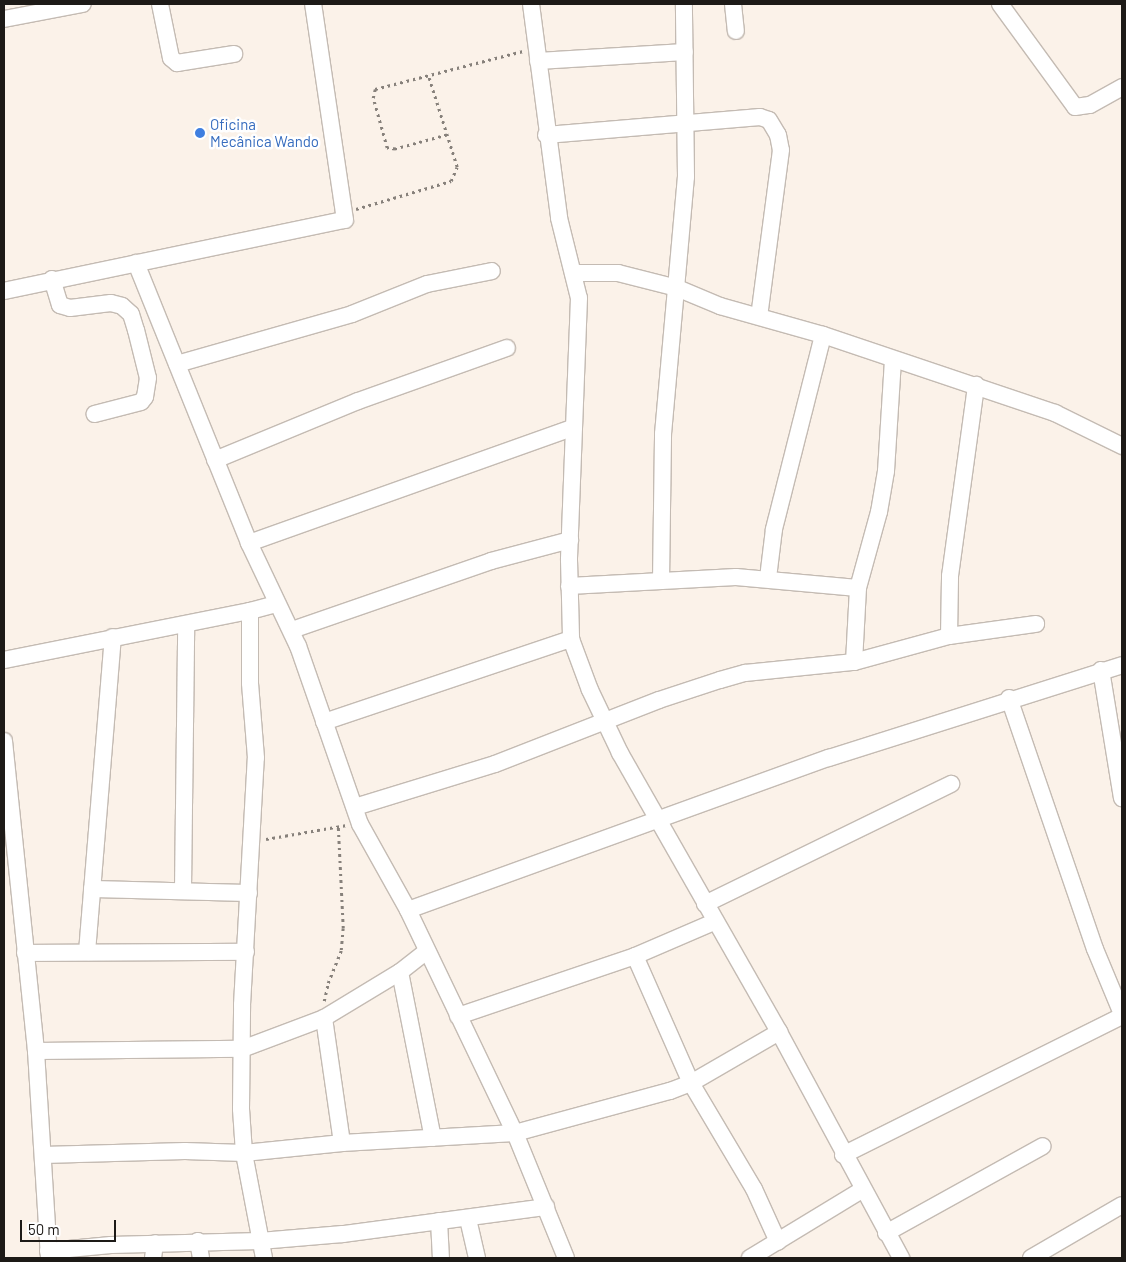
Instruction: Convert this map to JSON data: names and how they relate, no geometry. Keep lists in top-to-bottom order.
{
  "places": ["Oficina Mecânica Wando"],
  "scale_bar": "50 m"
}
